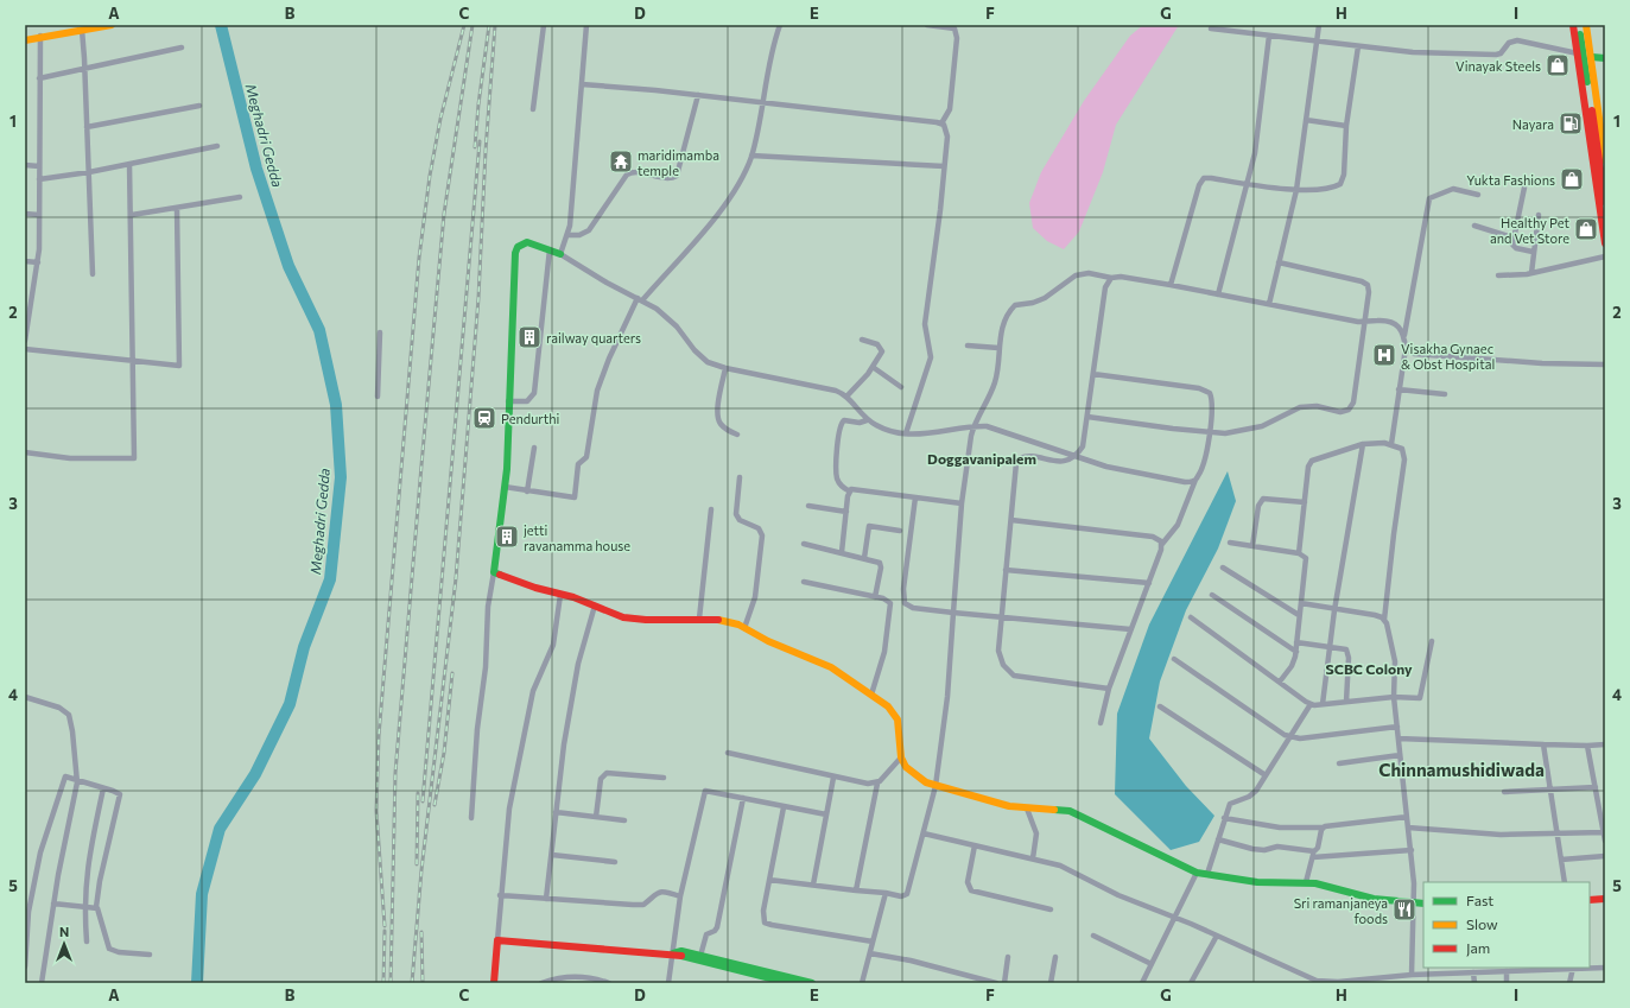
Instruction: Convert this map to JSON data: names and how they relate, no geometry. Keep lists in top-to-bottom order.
{
  "districts": ["Doggavanipalem", "SCBC Colony", "Chinnamushidiwada"],
  "water": ["Meghadri Gedda"],
  "places": {
    "shop": ["Vinayak Steels", "Yukta Fashions", "Healthy Pet and Vet Store"],
    "fuel station": ["Nayara"],
    "temple": ["maridimamba temple"],
    "building": ["railway quarters", "jetti ravanamma house"],
    "hospital": ["Visakha Gynaec & Obst Hospital"],
    "station": ["Pendurthi"],
    "restaurant": ["Sri ramanjaneya foods"]
  },
  "legend": ["Fast", "Slow", "Jam"],
  "north": "top",
  "grid": {
    "columns": [
      "A",
      "B",
      "C",
      "D",
      "E",
      "F",
      "G",
      "H",
      "I"
    ],
    "rows": [
      "1",
      "2",
      "3",
      "4",
      "5"
    ]
  }
}
